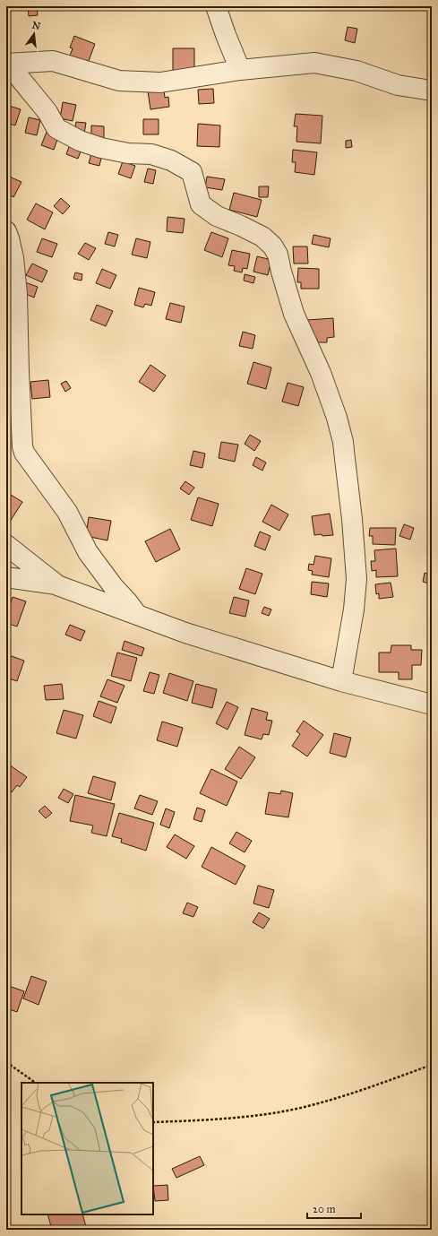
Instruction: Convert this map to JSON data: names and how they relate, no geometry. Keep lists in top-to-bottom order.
{
  "scale_bar": "20 m",
  "north": "top"
}
